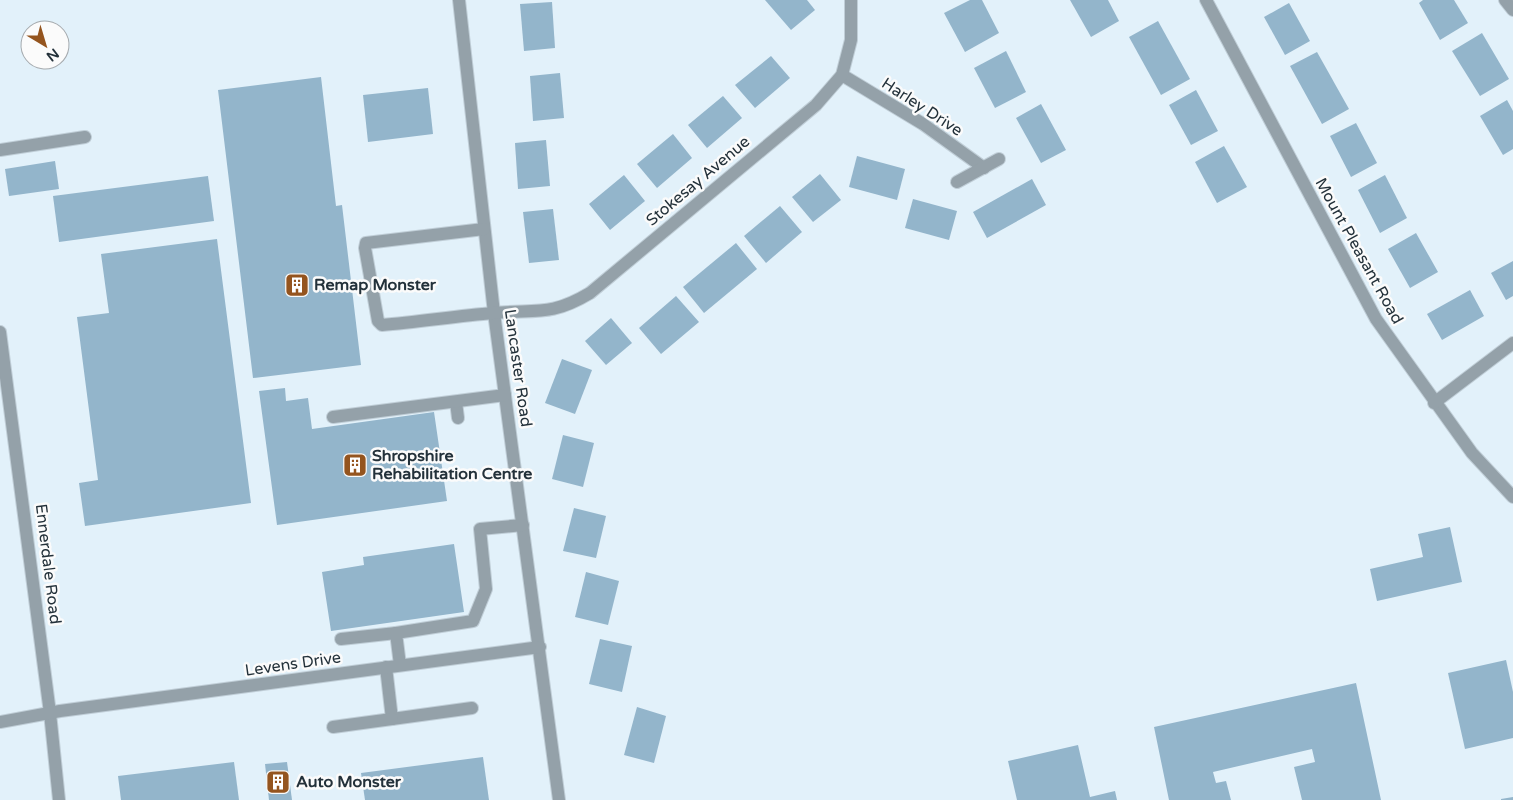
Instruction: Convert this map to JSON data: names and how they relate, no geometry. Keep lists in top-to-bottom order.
{
  "streets": {
    "street": [
      "Harley Drive",
      "Stokesay Avenue",
      "Mount Pleasant Road",
      "Lancaster Road",
      "Ennerdale Road",
      "Levens Drive"
    ]
  },
  "crossings": [
    ["Harley Drive", "Stokesay Avenue"],
    ["Stokesay Avenue", "Lancaster Road"],
    ["Lancaster Road", "Levens Drive"],
    ["Ennerdale Road", "Levens Drive"]
  ],
  "places": {
    "building": ["Remap Monster", "Shropshire Rehabilitation Centre", "Auto Monster"]
  },
  "north": "bottom right"
}
